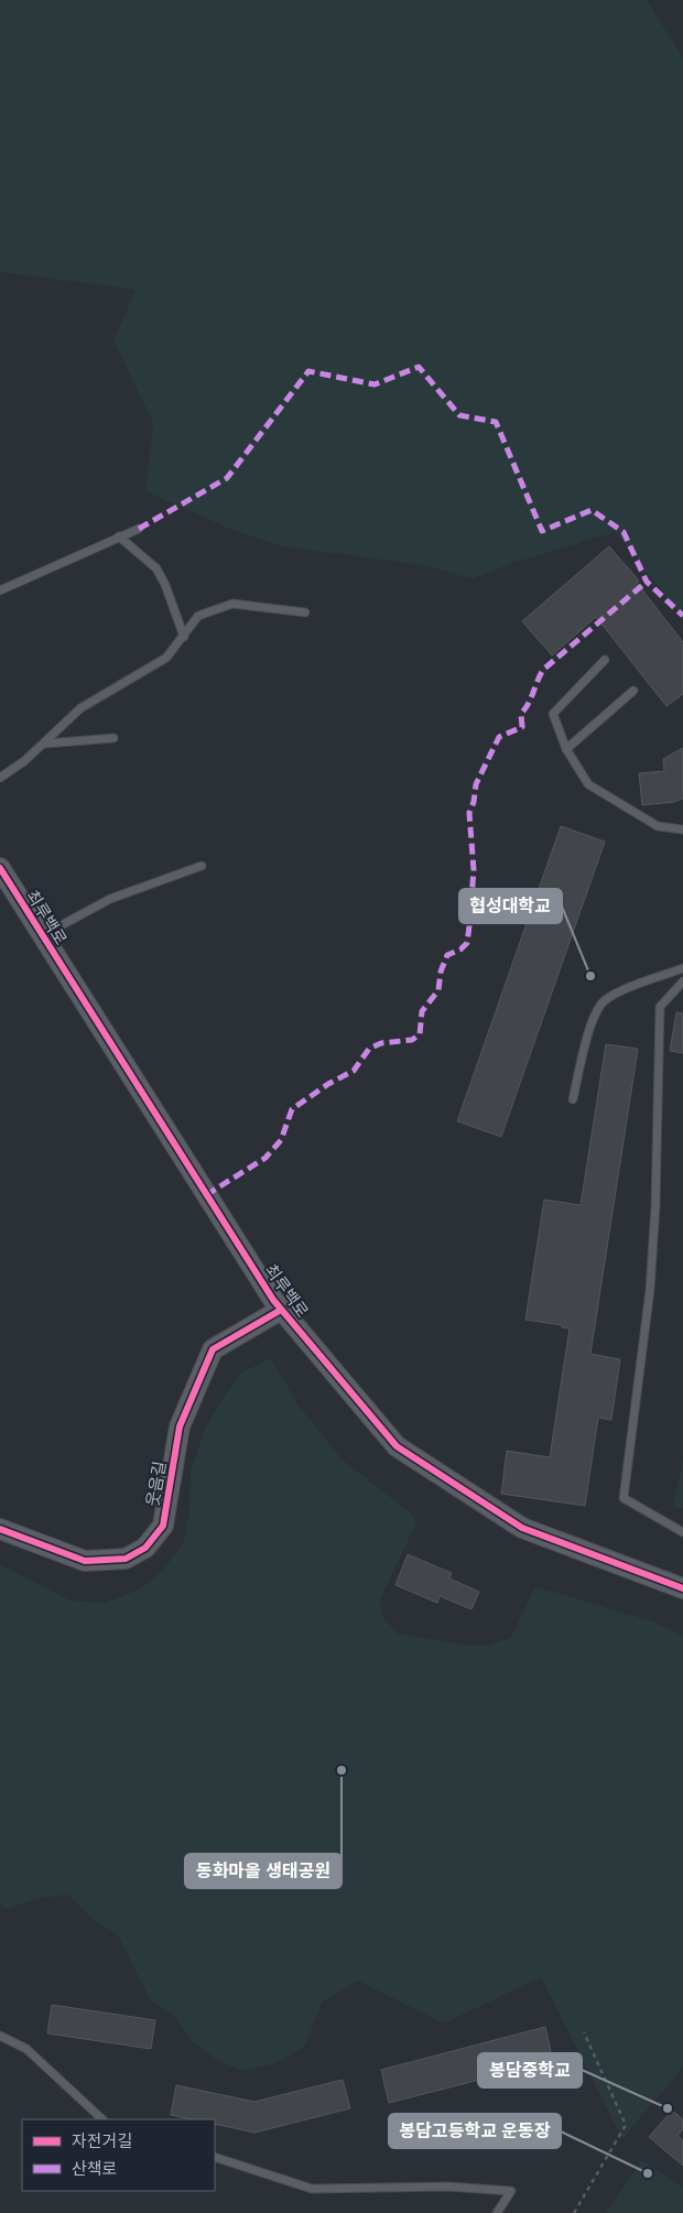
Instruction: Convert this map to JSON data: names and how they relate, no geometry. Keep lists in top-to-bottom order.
{
  "streets": {
    "street": ["최루백로", "웃음길"]
  },
  "crossings": [
    ["최루백로", "웃음길"]
  ],
  "places": [
    "협성대학교",
    "동화마을 생태공원",
    "봉담중학교",
    "봉담고등학교 운동장"
  ],
  "legend": ["자전거길", "산책로"]
}
